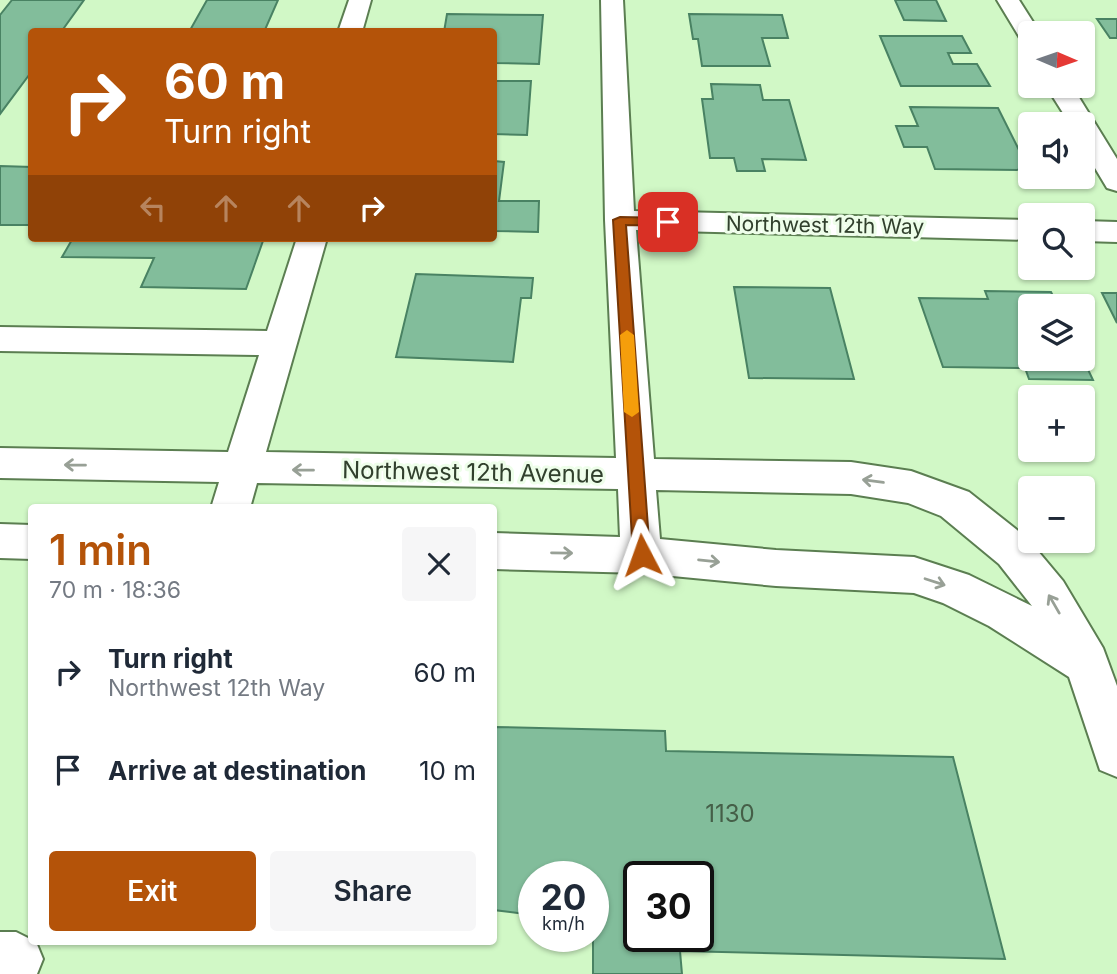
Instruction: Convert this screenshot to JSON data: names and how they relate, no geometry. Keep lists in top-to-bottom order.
{
  "streets": {
    "street": ["Northwest 12th Way", "Northwest 12th Avenue"]
  },
  "house_numbers": ["1130"],
  "north": "right",
  "page": {
    "map_buttons": ["+", "−"],
    "turn": ["60 m", "Turn right"],
    "heading": ["1 min", "70 m · 18:36"],
    "list": [
      {
        "name": "Turn right",
        "note": "Northwest 12th Way",
        "value": "60 m"
      },
      {
        "name": "Arrive at destination",
        "value": "10 m"
      }
    ],
    "buttons": ["Exit", "Share"],
    "speed": "20 km/h",
    "limit": "30"
  }
}
